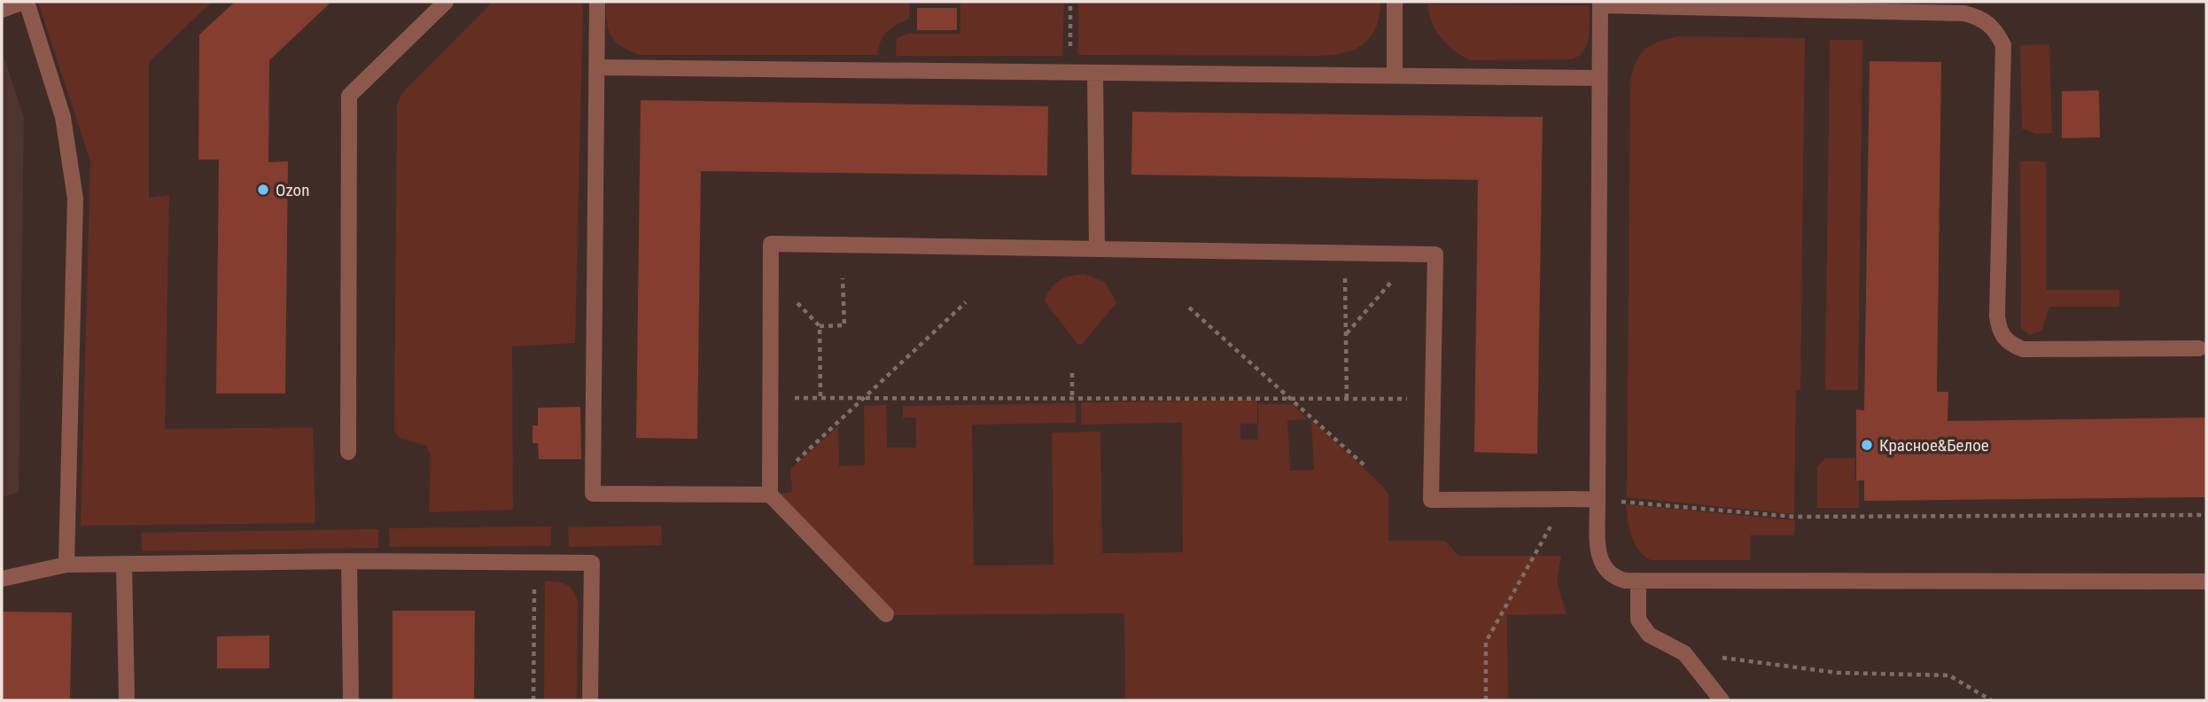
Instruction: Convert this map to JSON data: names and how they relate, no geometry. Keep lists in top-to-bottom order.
{
  "places": ["Ozon", "Красное&Белое"]
}
